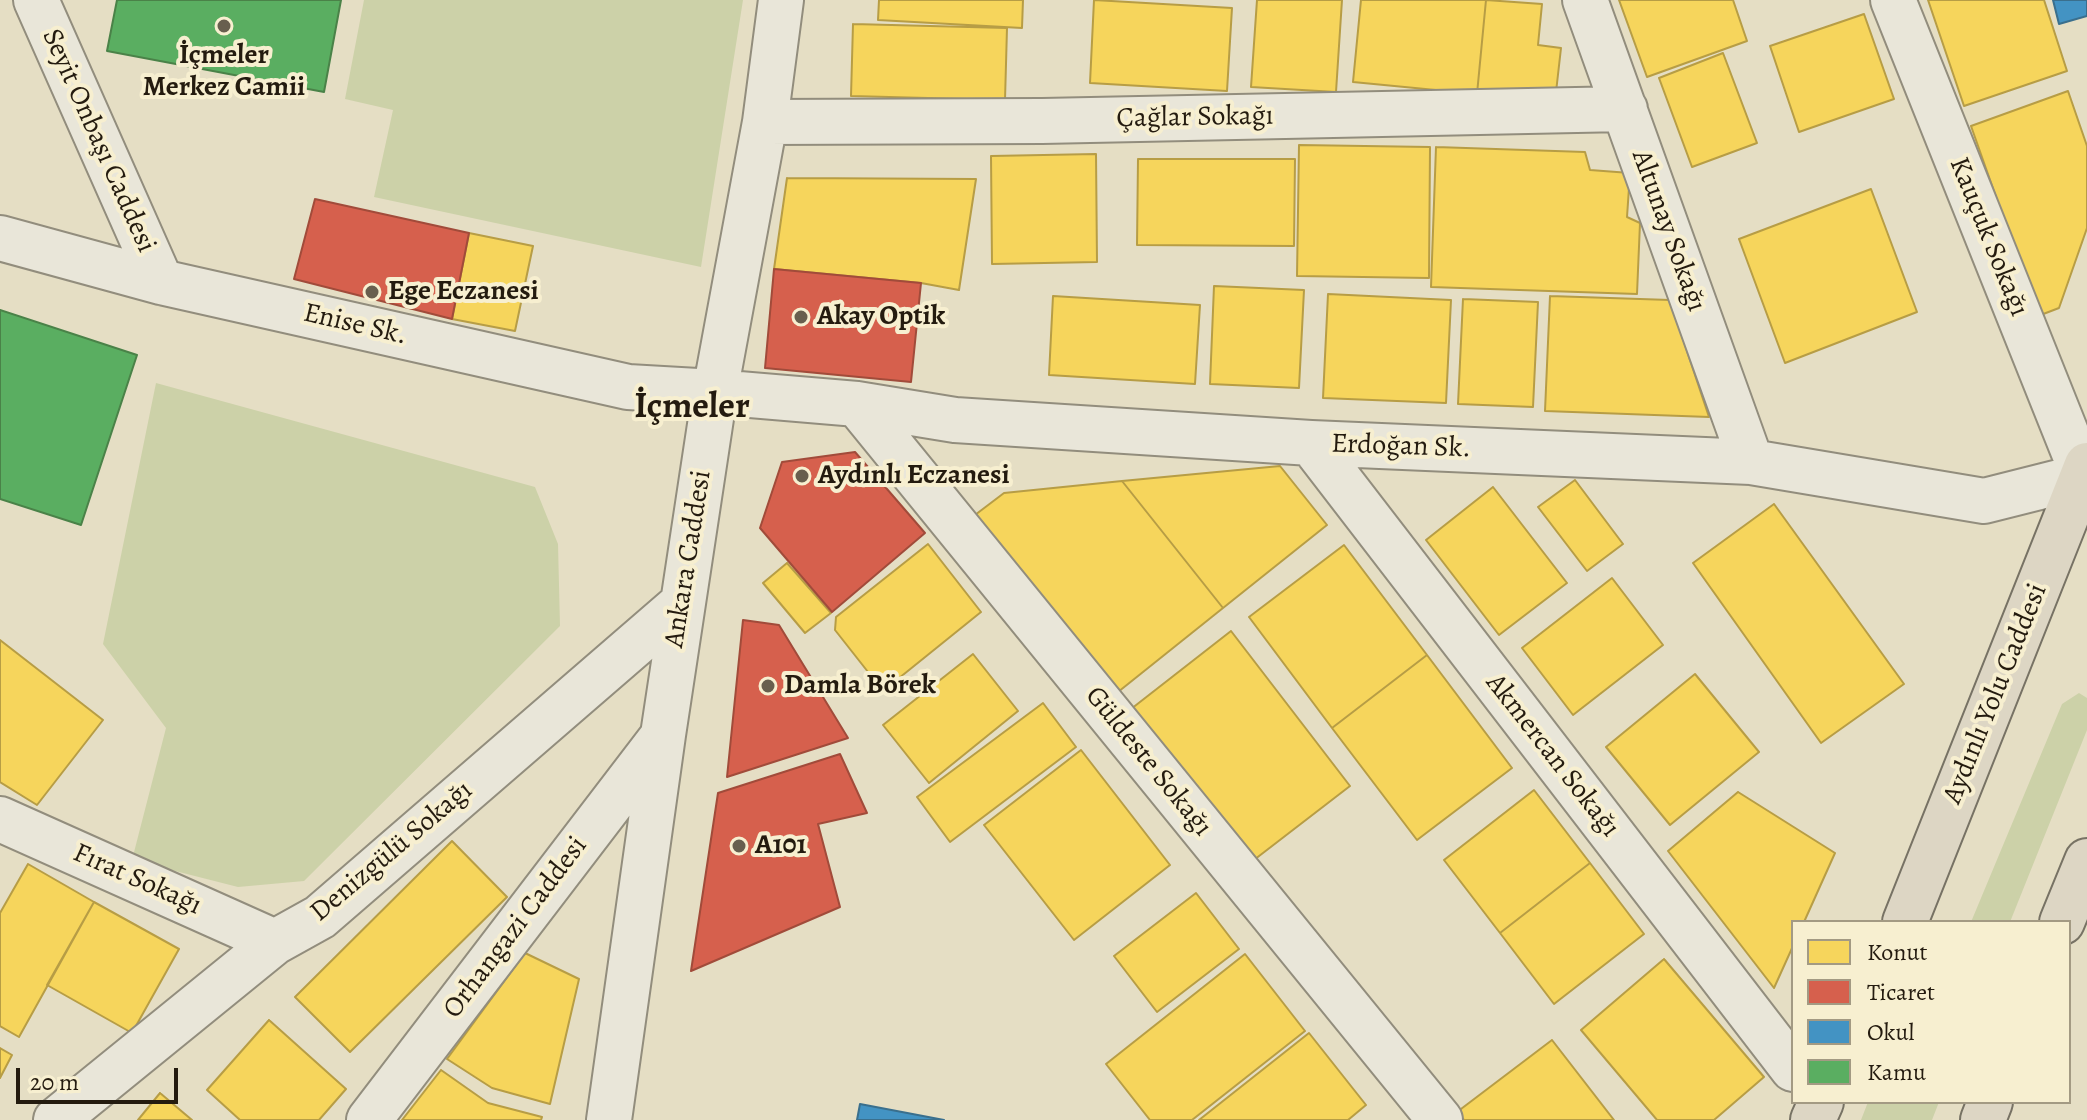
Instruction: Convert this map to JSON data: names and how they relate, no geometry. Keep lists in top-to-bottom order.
{
  "streets": {
    "main road": ["Aydınlı Yolu Caddesi"],
    "street": [
      "Çağlar Sokağı",
      "Seyit Onbaşı Caddesi",
      "Altunay Sokağı",
      "Kauçuk Sokağı",
      "Enise Sk.",
      "Erdoğan Sk.",
      "Ankara Caddesi",
      "Akmercan Sokağı",
      "Güldeste Sokağı",
      "Denizgülü Sokağı",
      "Fırat Sokağı",
      "Orhangazi Caddesi"
    ]
  },
  "crossings": [
    ["Çağlar Sokağı", "Altunay Sokağı"],
    ["Çağlar Sokağı", "Ankara Caddesi"],
    ["Seyit Onbaşı Caddesi", "Enise Sk."],
    ["Altunay Sokağı", "Erdoğan Sk."],
    ["Kauçuk Sokağı", "Erdoğan Sk."],
    ["Kauçuk Sokağı", "Aydınlı Yolu Caddesi"],
    ["Enise Sk.", "Erdoğan Sk."],
    ["Enise Sk.", "Ankara Caddesi"],
    ["Erdoğan Sk.", "Ankara Caddesi"],
    ["Erdoğan Sk.", "Aydınlı Yolu Caddesi"],
    ["Erdoğan Sk.", "Akmercan Sokağı"],
    ["Erdoğan Sk.", "Güldeste Sokağı"],
    ["Ankara Caddesi", "Denizgülü Sokağı"],
    ["Ankara Caddesi", "Orhangazi Caddesi"],
    ["Denizgülü Sokağı", "Fırat Sokağı"]
  ],
  "districts": ["İçmeler"],
  "places": [
    "İçmeler Merkez Camii",
    "Ege Eczanesi",
    "Akay Optik",
    "Aydınlı Eczanesi",
    "Damla Börek",
    "A101"
  ],
  "legend": [
    "Konut",
    "Ticaret",
    "Okul",
    "Kamu"
  ],
  "scale_bar": "20 m"
}
